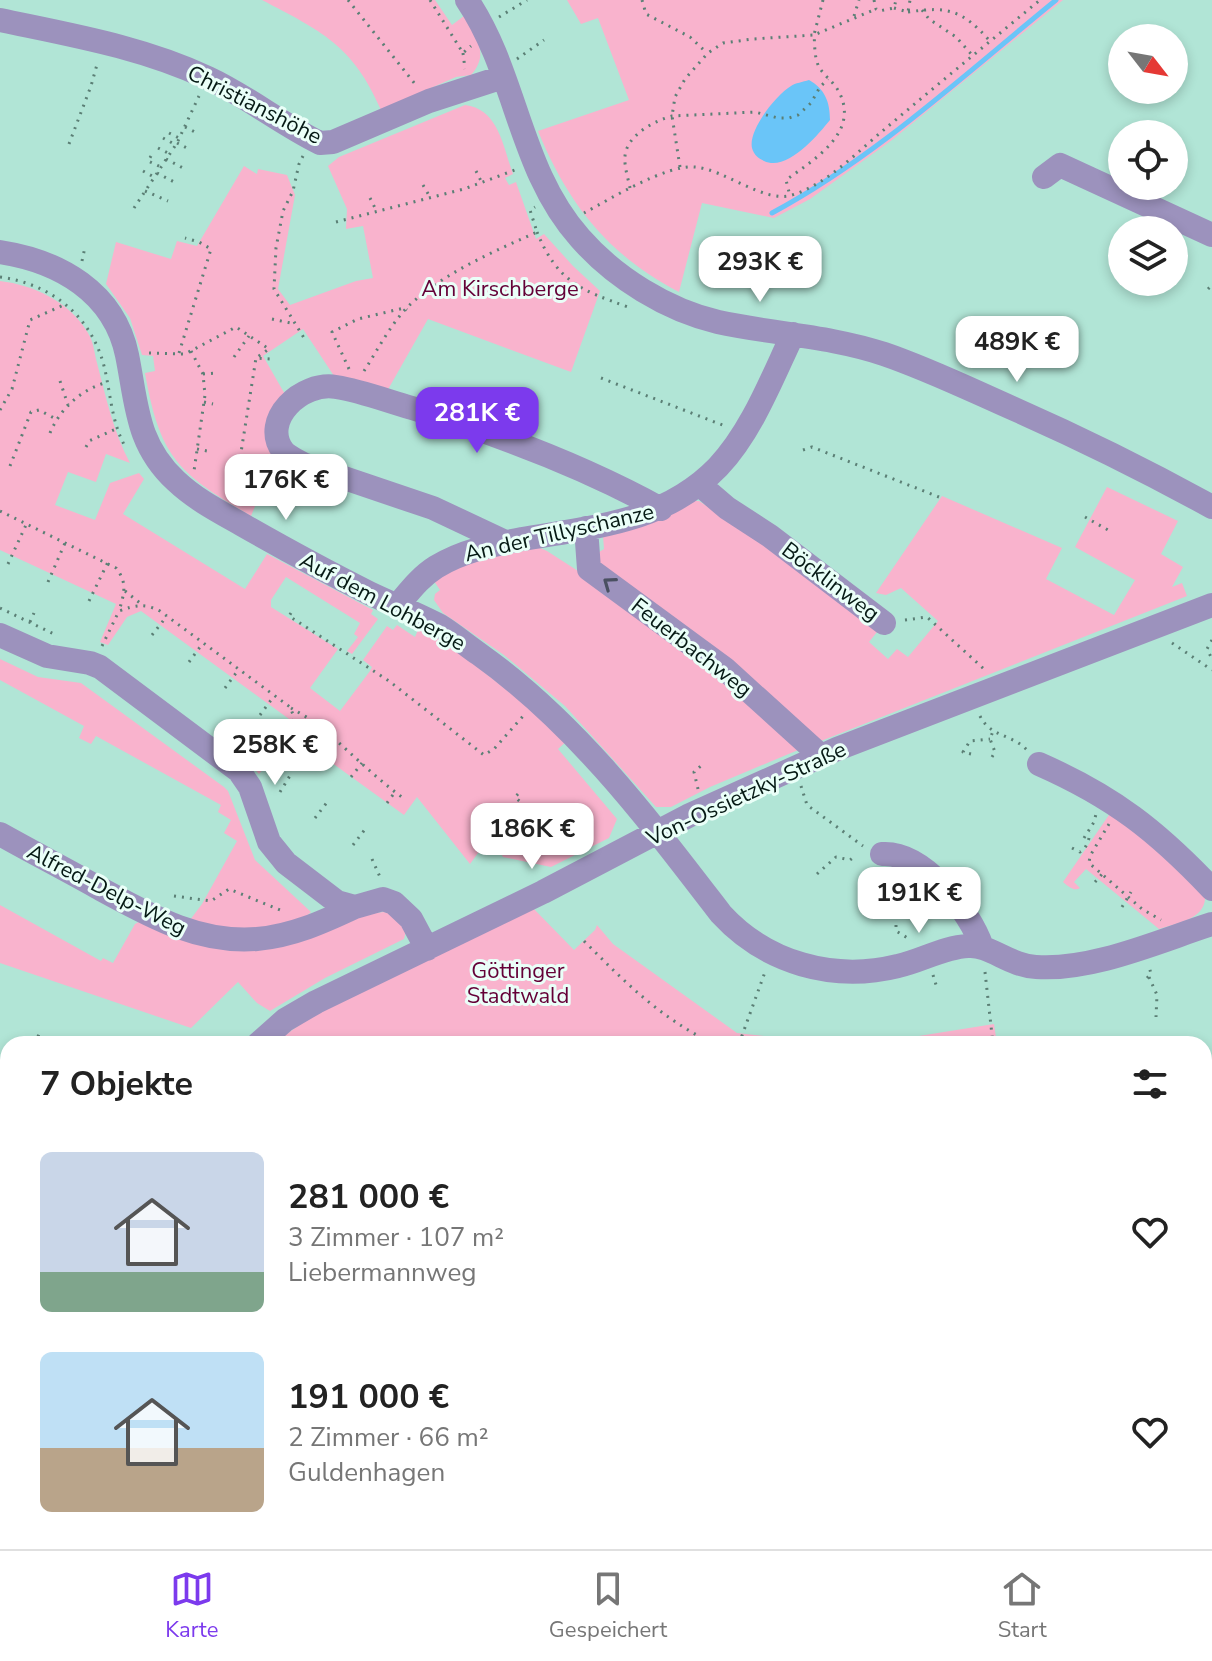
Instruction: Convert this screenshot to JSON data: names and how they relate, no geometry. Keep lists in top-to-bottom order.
{
  "streets": {
    "street": [
      "Christianshöhe",
      "An der Tillyschanze",
      "Böcklinweg",
      "Auf dem Lohberge",
      "Feuerbachweg",
      "Von-Ossietzky-Straße",
      "Alfred-Delp-Weg"
    ]
  },
  "crossings": [
    ["An der Tillyschanze", "Böcklinweg"],
    ["An der Tillyschanze", "Auf dem Lohberge"],
    ["An der Tillyschanze", "Feuerbachweg"],
    ["Böcklinweg", "Von-Ossietzky-Straße"],
    ["Auf dem Lohberge", "Von-Ossietzky-Straße"],
    ["Feuerbachweg", "Von-Ossietzky-Straße"],
    ["Von-Ossietzky-Straße", "Alfred-Delp-Weg"]
  ],
  "one_way": ["Feuerbachweg"],
  "parks": ["Am Kirschberge", "Göttinger Stadtwald"],
  "north": "bottom right",
  "page": {
    "price": [
      "293K €",
      "489K €",
      "281K €",
      "176K €",
      "258K €",
      "186K €",
      "191K €"
    ],
    "heading": "7 Objekte",
    "list": [
      {
        "name": "281 000 €",
        "note": "3 Zimmer · 107 m² · Liebermannweg"
      },
      {
        "name": "191 000 €",
        "note": "2 Zimmer · 66 m² · Guldenhagen"
      }
    ],
    "tabs": ["Karte", "Gespeichert", "Start"]
  }
}
